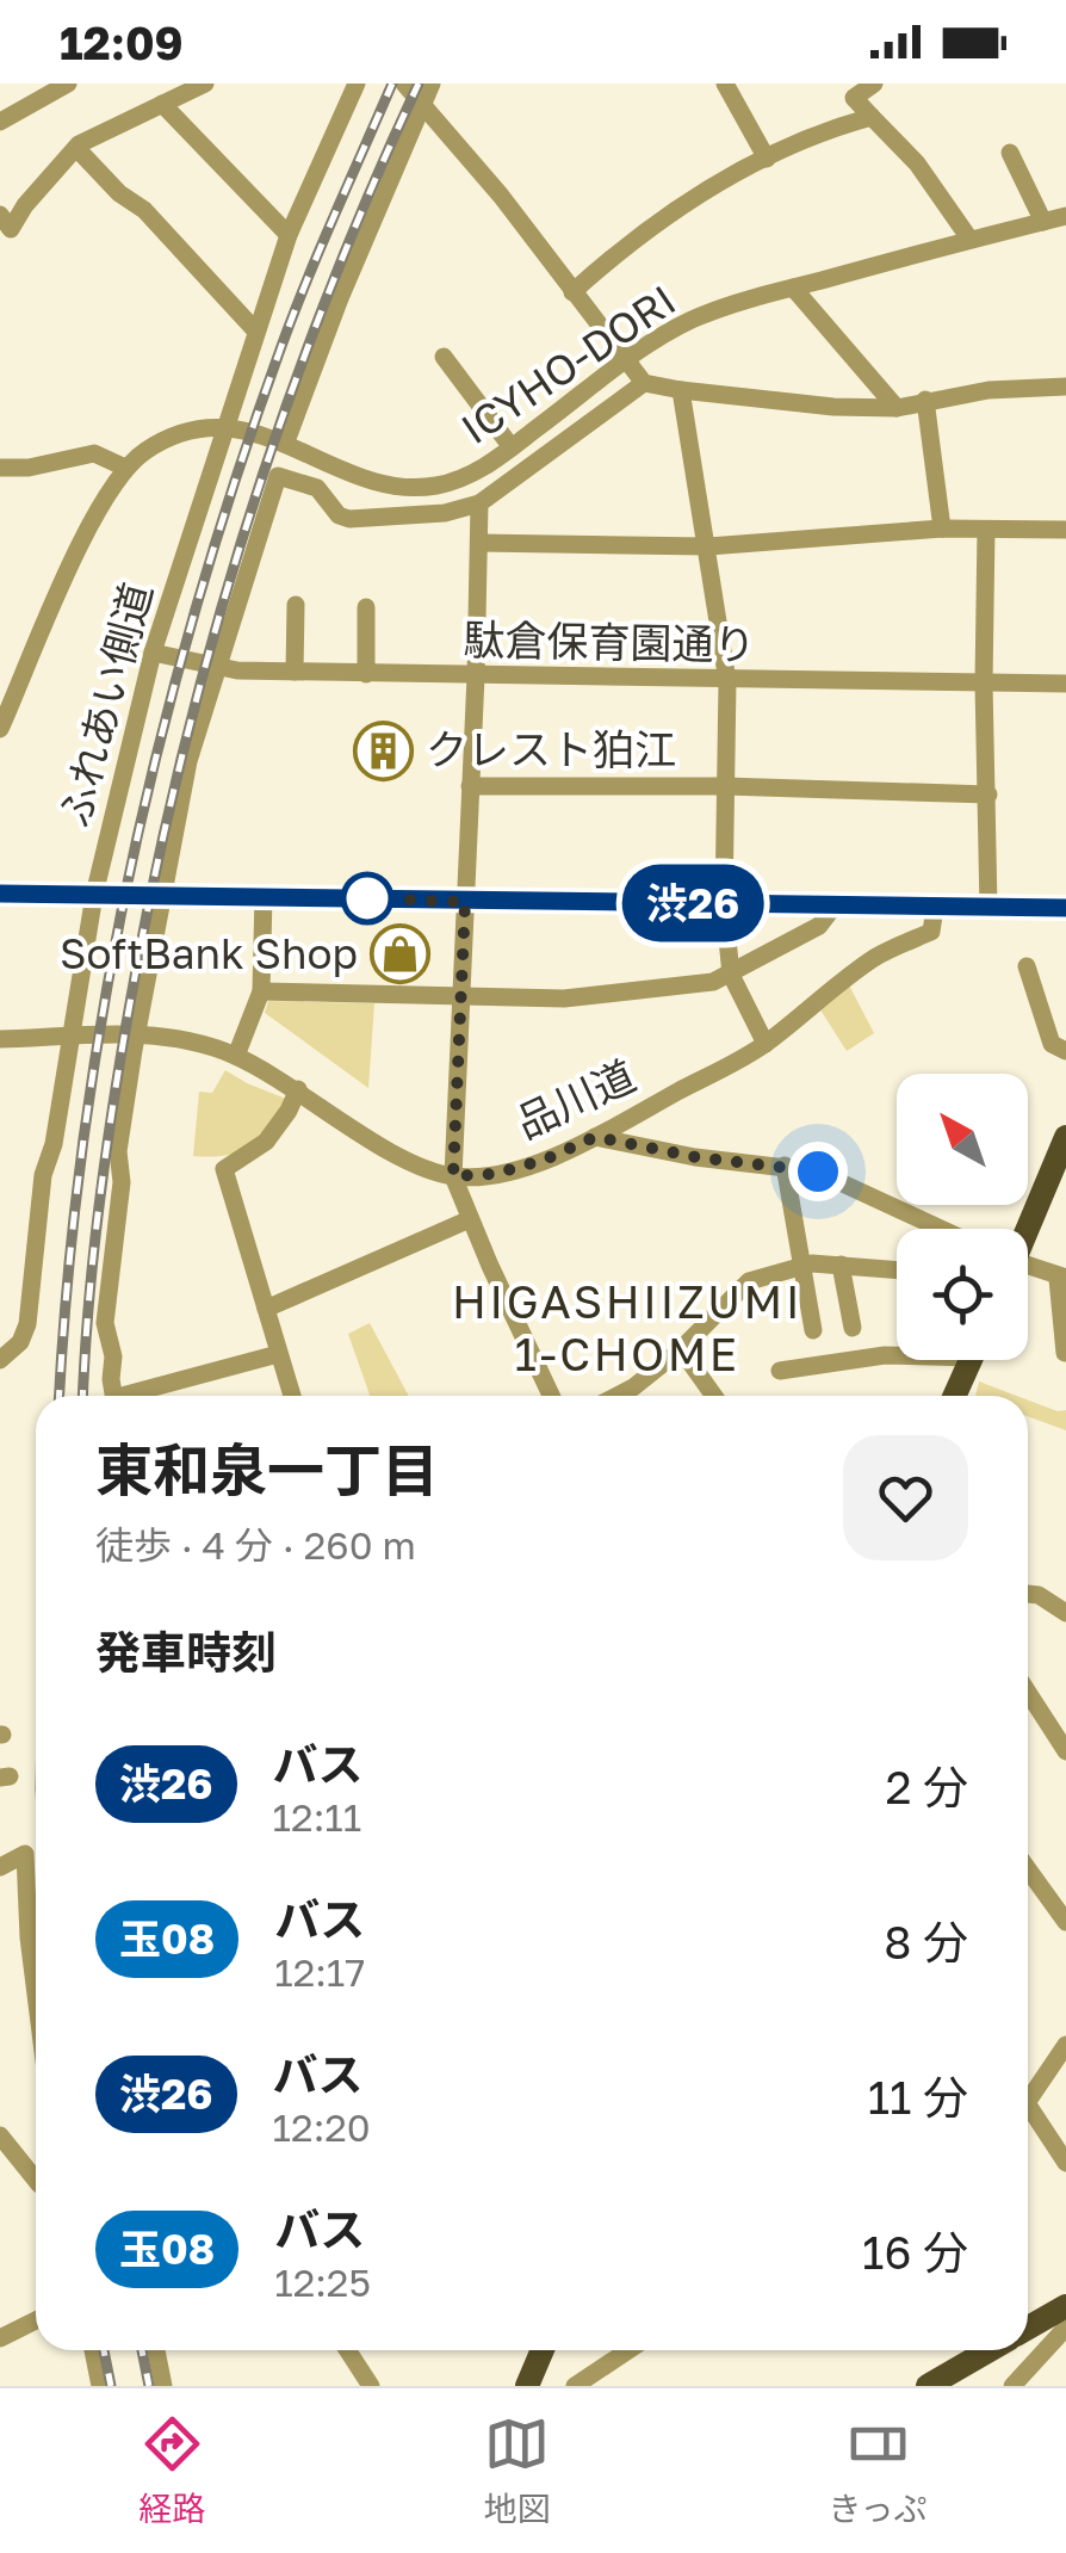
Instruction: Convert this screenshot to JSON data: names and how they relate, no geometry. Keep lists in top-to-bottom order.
{
  "streets": {
    "street": [
      "ICYHO-DORI",
      "駄倉保育園通り",
      "ふれあい側道",
      "品川道"
    ]
  },
  "crossings": [
    ["ICYHO-DORI", "ふれあい側道"],
    ["駄倉保育園通り", "ふれあい側道"],
    ["ふれあい側道", "品川道"]
  ],
  "districts": ["HIGASHIIZUMI 1-CHOME"],
  "places": {
    "building": ["クレスト狛江"],
    "shop": ["SoftBank Shop"]
  },
  "lines": ["bus line 渋26"],
  "north": "top left",
  "page": {
    "status": "12:09",
    "on_map": "渋26",
    "heading": [
      ["東和泉一丁目", "徒歩 · 4 分 · 260 m"],
      "発車時刻"
    ],
    "list": [
      {
        "mark": "渋26",
        "name": "バス",
        "note": "12:11",
        "value": "2 分"
      },
      {
        "mark": "玉08",
        "name": "バス",
        "note": "12:17",
        "value": "8 分"
      },
      {
        "mark": "渋26",
        "name": "バス",
        "note": "12:20",
        "value": "11 分"
      },
      {
        "mark": "玉08",
        "name": "バス",
        "note": "12:25",
        "value": "16 分"
      }
    ],
    "tabs": ["経路", "地図", "きっぷ"]
  }
}
